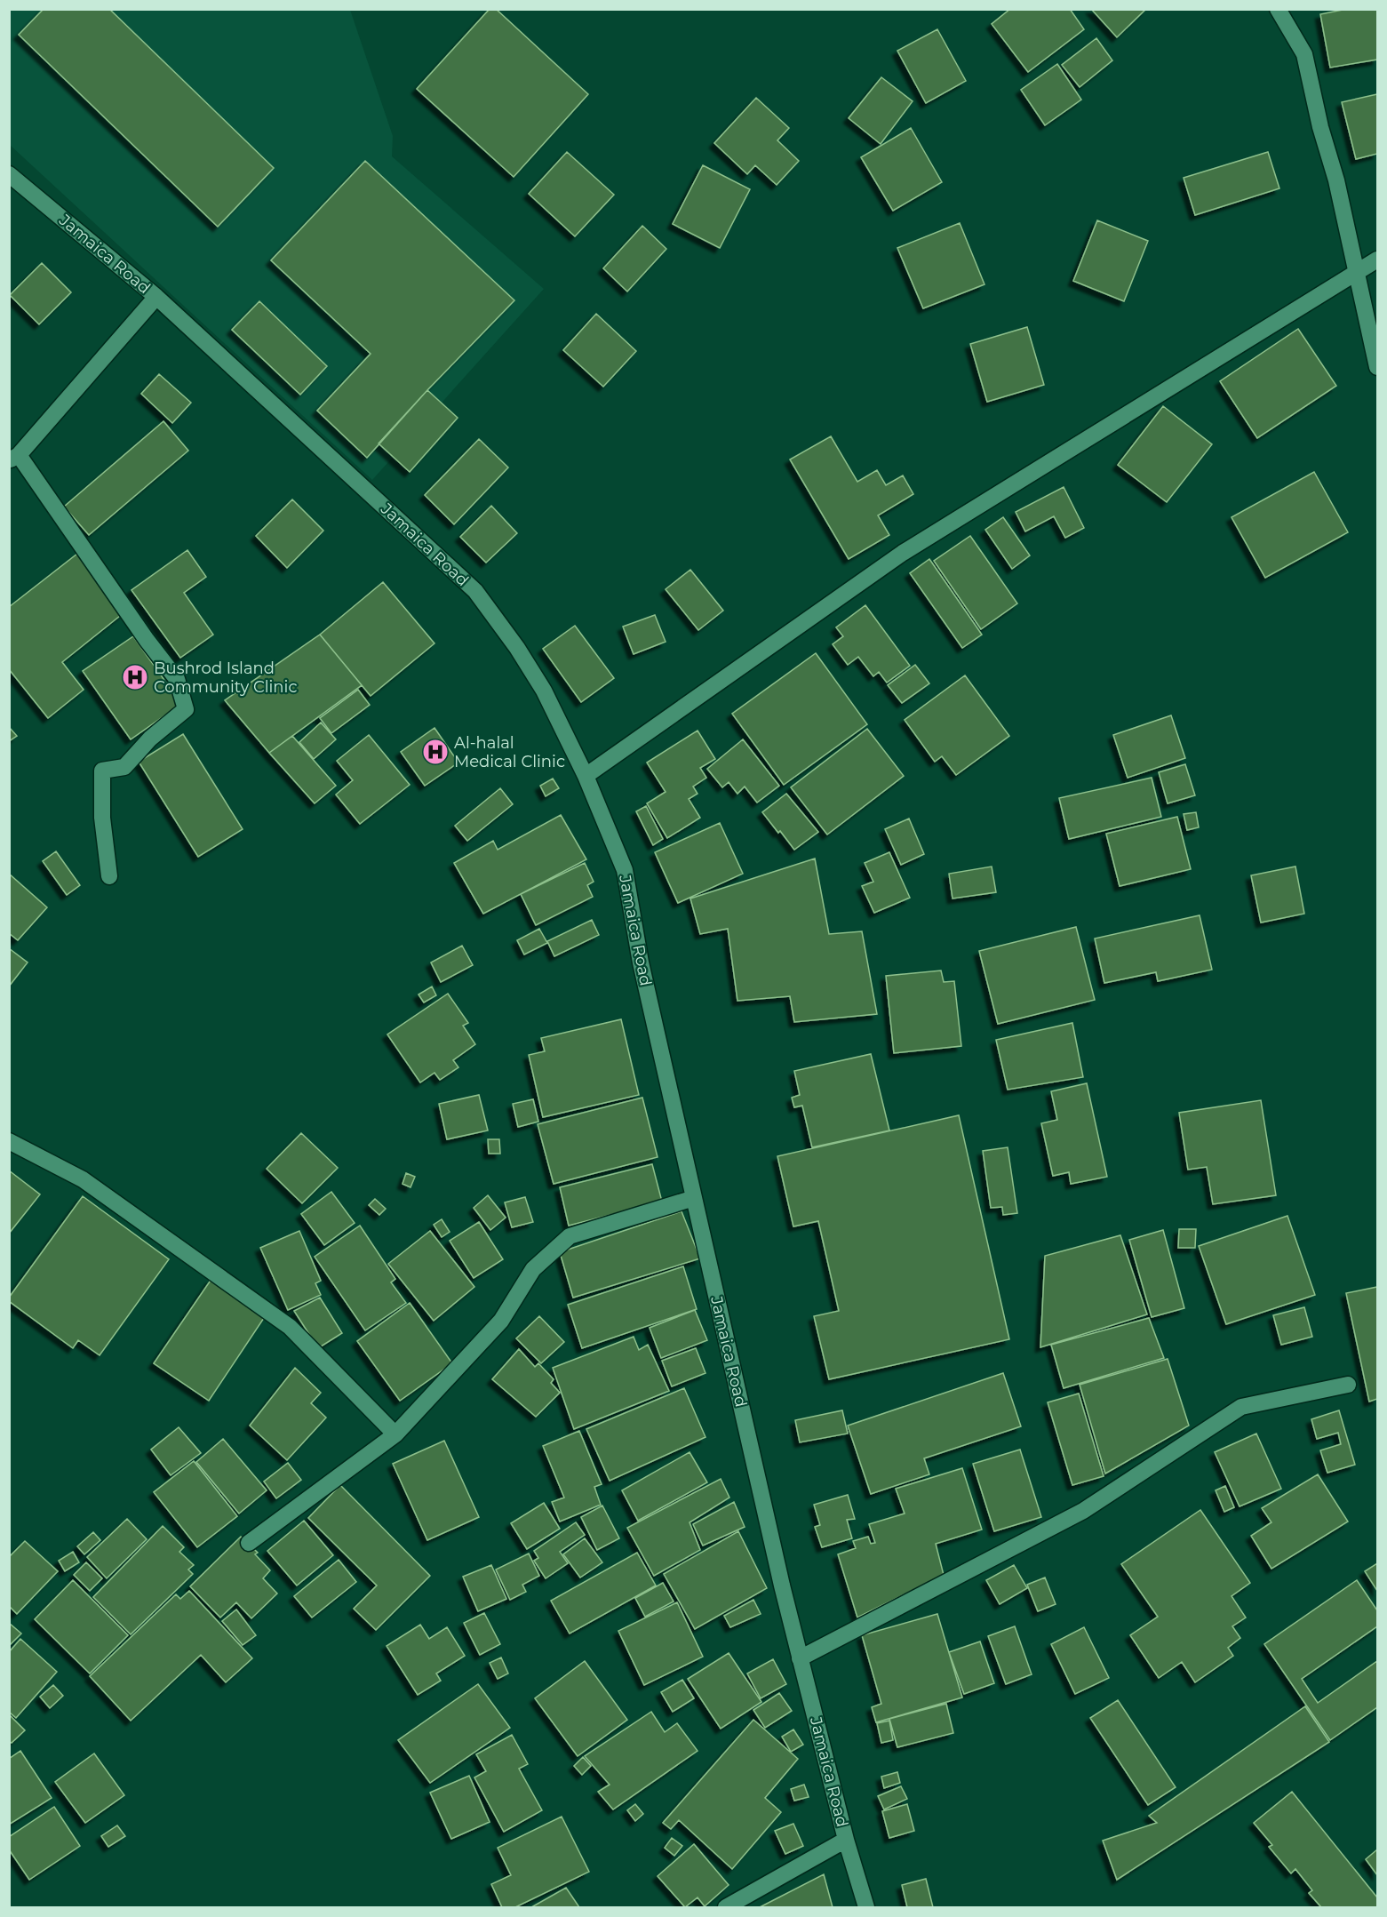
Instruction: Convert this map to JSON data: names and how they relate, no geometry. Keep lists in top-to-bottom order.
{
  "streets": {
    "street": ["Jamaica Road"]
  },
  "places": {
    "hospital": ["Bushrod Island Community Clinic", "Al-halal Medical Clinic"]
  }
}
